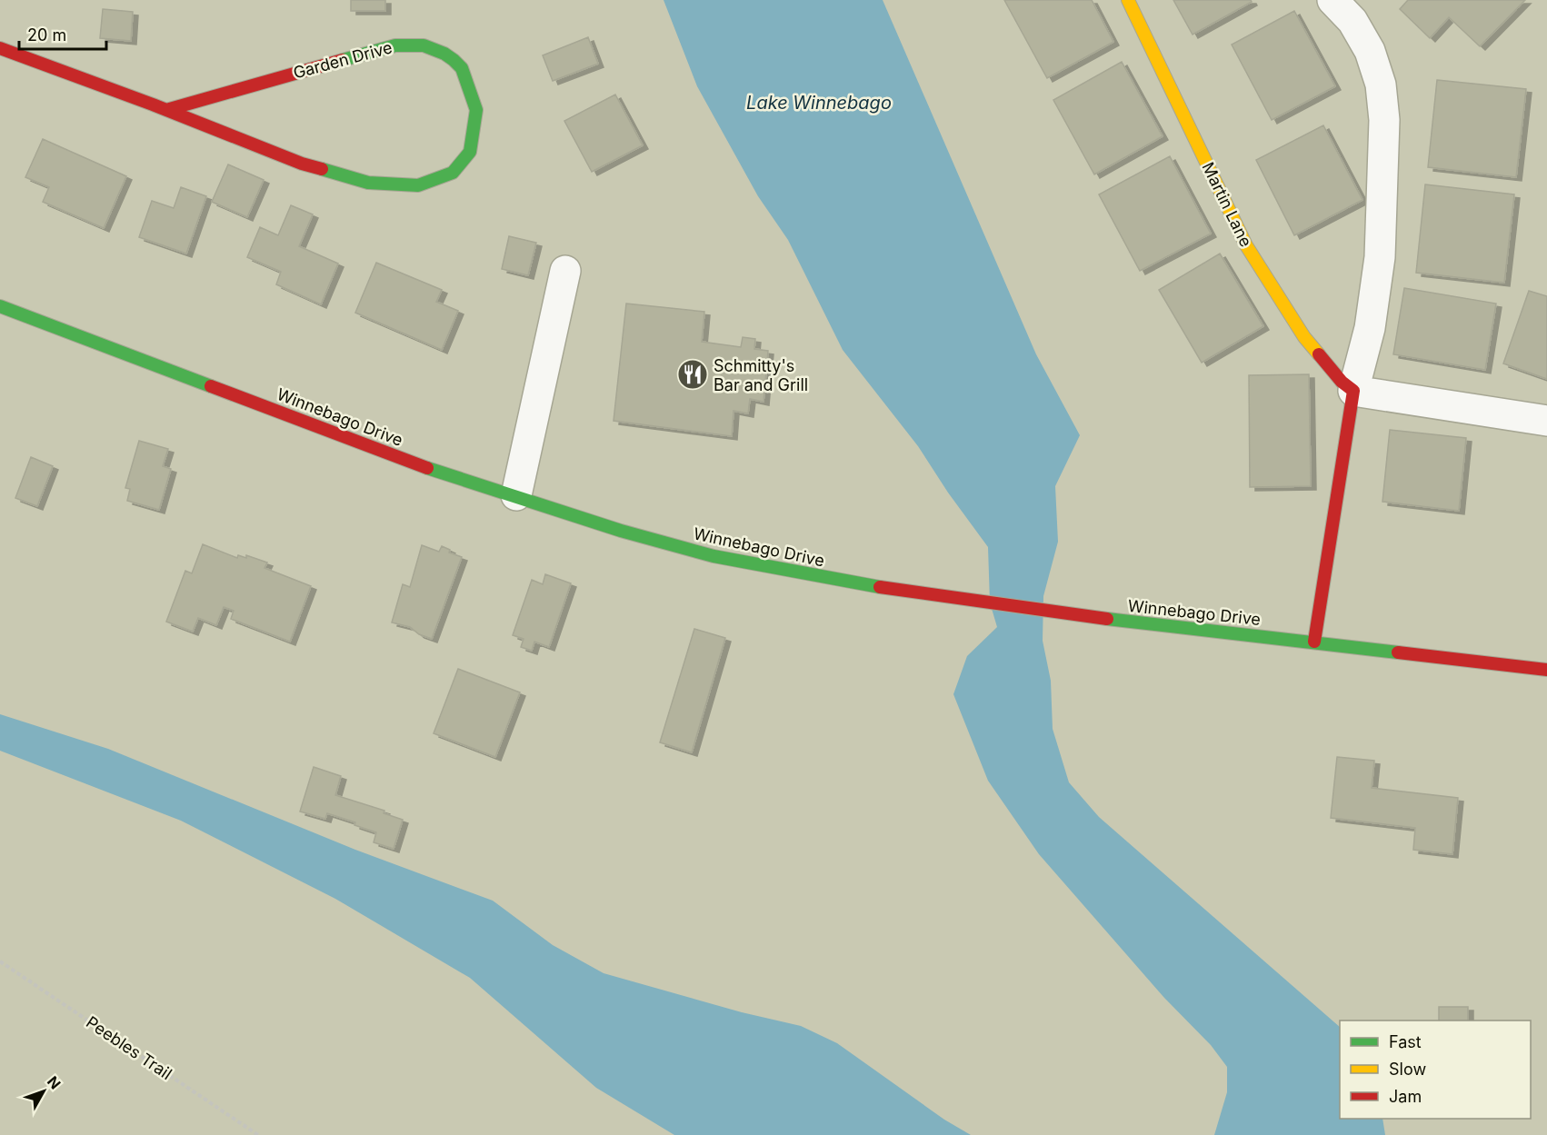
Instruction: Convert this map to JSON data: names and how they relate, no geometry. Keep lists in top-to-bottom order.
{
  "streets": {
    "street": ["Garden Drive", "Martin Lane", "Winnebago Drive"],
    "path": ["Peebles Trail"]
  },
  "water": ["Lake Winnebago"],
  "places": {
    "restaurant": ["Schmitty's Bar and Grill"]
  },
  "legend": ["Fast", "Slow", "Jam"],
  "scale_bar": "20 m",
  "north": "top right"
}
